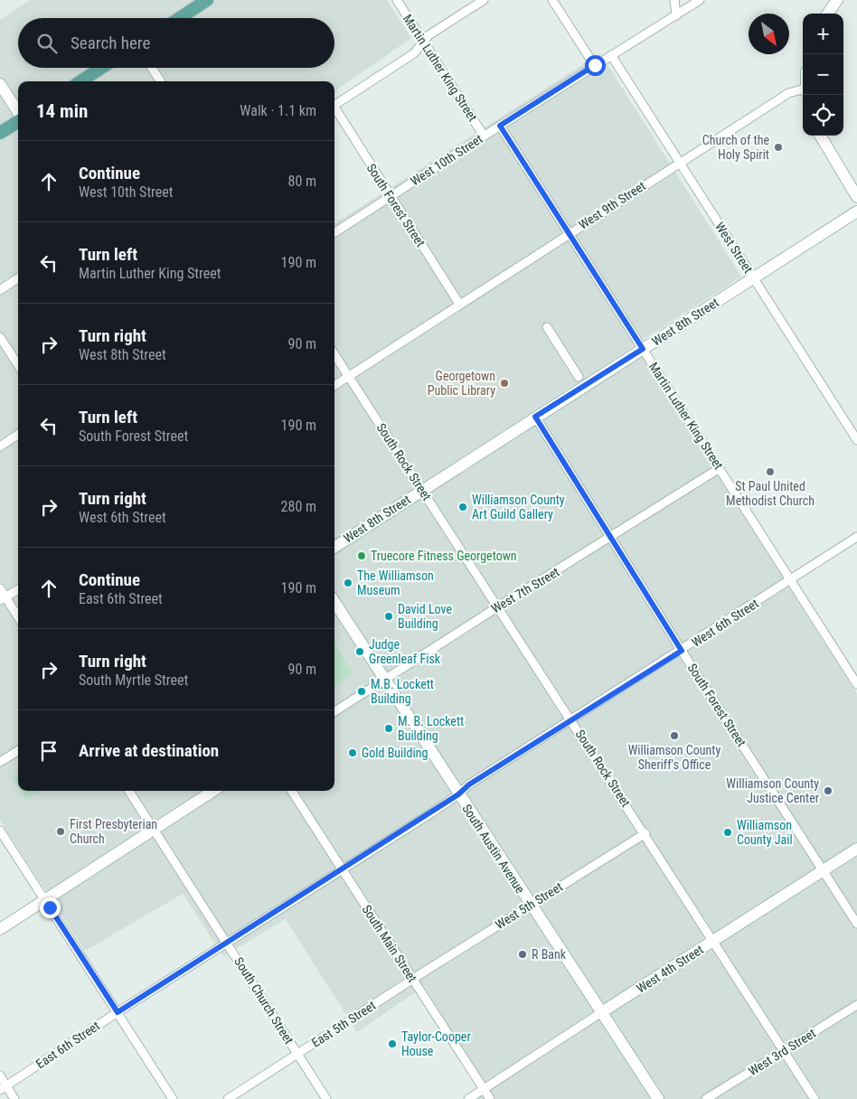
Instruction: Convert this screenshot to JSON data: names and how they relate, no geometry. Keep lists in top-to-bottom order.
{
  "streets": {
    "street": [
      "Martin Luther King Street",
      "West 10th Street",
      "South Forest Street",
      "West 9th Street",
      "West Street",
      "West 8th Street",
      "South Rock Street",
      "West 7th Street",
      "West 6th Street",
      "South Austin Avenue",
      "West 5th Street",
      "South Main Street",
      "West 4th Street",
      "South Church Street",
      "East 5th Street",
      "East 6th Street",
      "West 3rd Street"
    ]
  },
  "crossings": [
    ["Martin Luther King Street", "West 10th Street"],
    ["Martin Luther King Street", "West 9th Street"],
    ["Martin Luther King Street", "West 8th Street"],
    ["Martin Luther King Street", "West 7th Street"],
    ["Martin Luther King Street", "West 6th Street"],
    ["West 10th Street", "South Forest Street"],
    ["West 10th Street", "West Street"],
    ["South Forest Street", "West 9th Street"],
    ["South Forest Street", "West 8th Street"],
    ["South Forest Street", "West 7th Street"],
    ["South Forest Street", "West 6th Street"],
    ["South Forest Street", "West 4th Street"],
    ["West 9th Street", "West Street"],
    ["West 9th Street", "South Rock Street"],
    ["West Street", "West 8th Street"],
    ["West 8th Street", "South Rock Street"],
    ["South Rock Street", "West 7th Street"],
    ["South Rock Street", "West 6th Street"],
    ["South Rock Street", "West 5th Street"],
    ["South Rock Street", "West 4th Street"],
    ["South Rock Street", "West 3rd Street"],
    ["West 7th Street", "South Austin Avenue"],
    ["West 6th Street", "South Austin Avenue"],
    ["West 6th Street", "South Main Street"],
    ["West 6th Street", "East 6th Street"],
    ["South Austin Avenue", "West 5th Street"],
    ["South Austin Avenue", "West 4th Street"],
    ["West 5th Street", "South Main Street"],
    ["West 5th Street", "East 5th Street"],
    ["South Main Street", "West 4th Street"],
    ["South Main Street", "East 5th Street"],
    ["South Main Street", "East 6th Street"],
    ["South Church Street", "East 5th Street"],
    ["South Church Street", "East 6th Street"]
  ],
  "places": [
    "Church of the Holy Spirit",
    "Georgetown Public Library",
    "St Paul United Methodist Church",
    "Williamson County Art Guild Gallery",
    "Truecore Fitness Georgetown",
    "The Williamson Museum",
    "David Love Building",
    "Judge Greenleaf Fisk",
    "M.B. Lockett Building",
    "M. B. Lockett Building",
    "Williamson County Sheriff's Office",
    "Gold Building",
    "Williamson County Justice Center",
    "First Presbyterian Church",
    "Williamson County Jail",
    "R Bank",
    "Taylor-Cooper House"
  ],
  "north": "bottom right",
  "page": {
    "map_buttons": ["+", "−"],
    "search": "Search here",
    "heading": ["14 min", "Walk · 1.1 km"],
    "list": [
      ["Continue", "West 10th Street", "80 m"],
      ["Turn left", "Martin Luther King Street", "190 m"],
      ["Turn right", "West 8th Street", "90 m"],
      ["Turn left", "South Forest Street", "190 m"],
      ["Turn right", "West 6th Street", "280 m"],
      ["Continue", "East 6th Street", "190 m"],
      ["Turn right", "South Myrtle Street", "90 m"],
      "Arrive at destination"
    ]
  }
}
